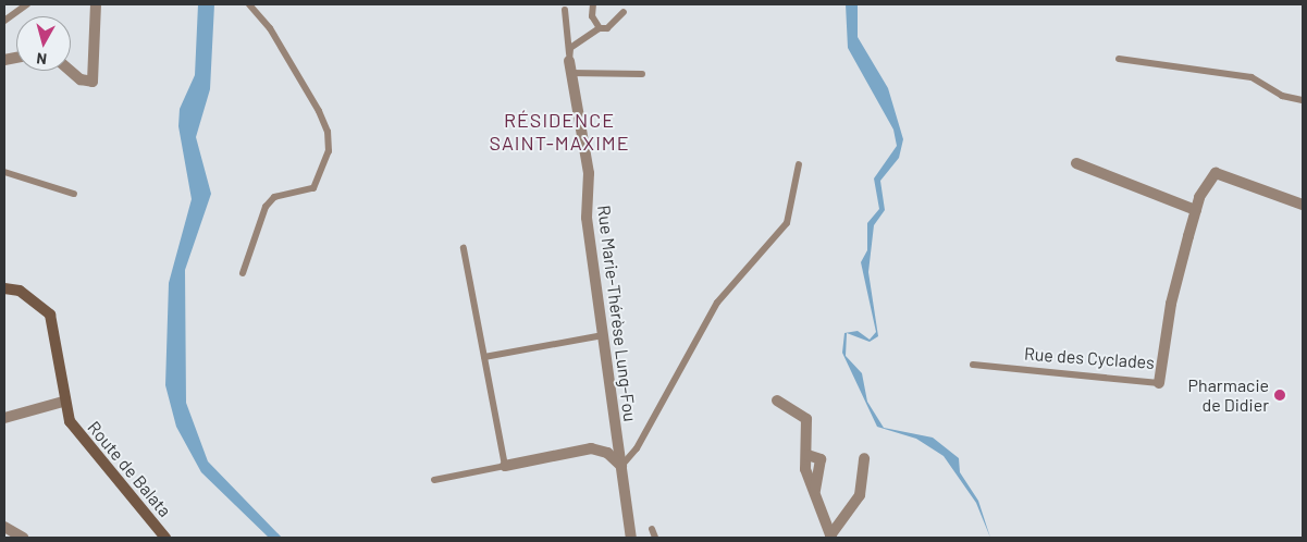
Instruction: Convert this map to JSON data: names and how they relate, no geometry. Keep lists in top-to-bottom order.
{
  "streets": {
    "main road": ["Route de Balata"],
    "street": ["Rue Marie-Thérèse Lung-Fou", "Rue des Cyclades"]
  },
  "districts": ["RÉSIDENCE SAINT-MAXIME"],
  "places": ["Pharmacie de Didier"],
  "north": "bottom"
}
